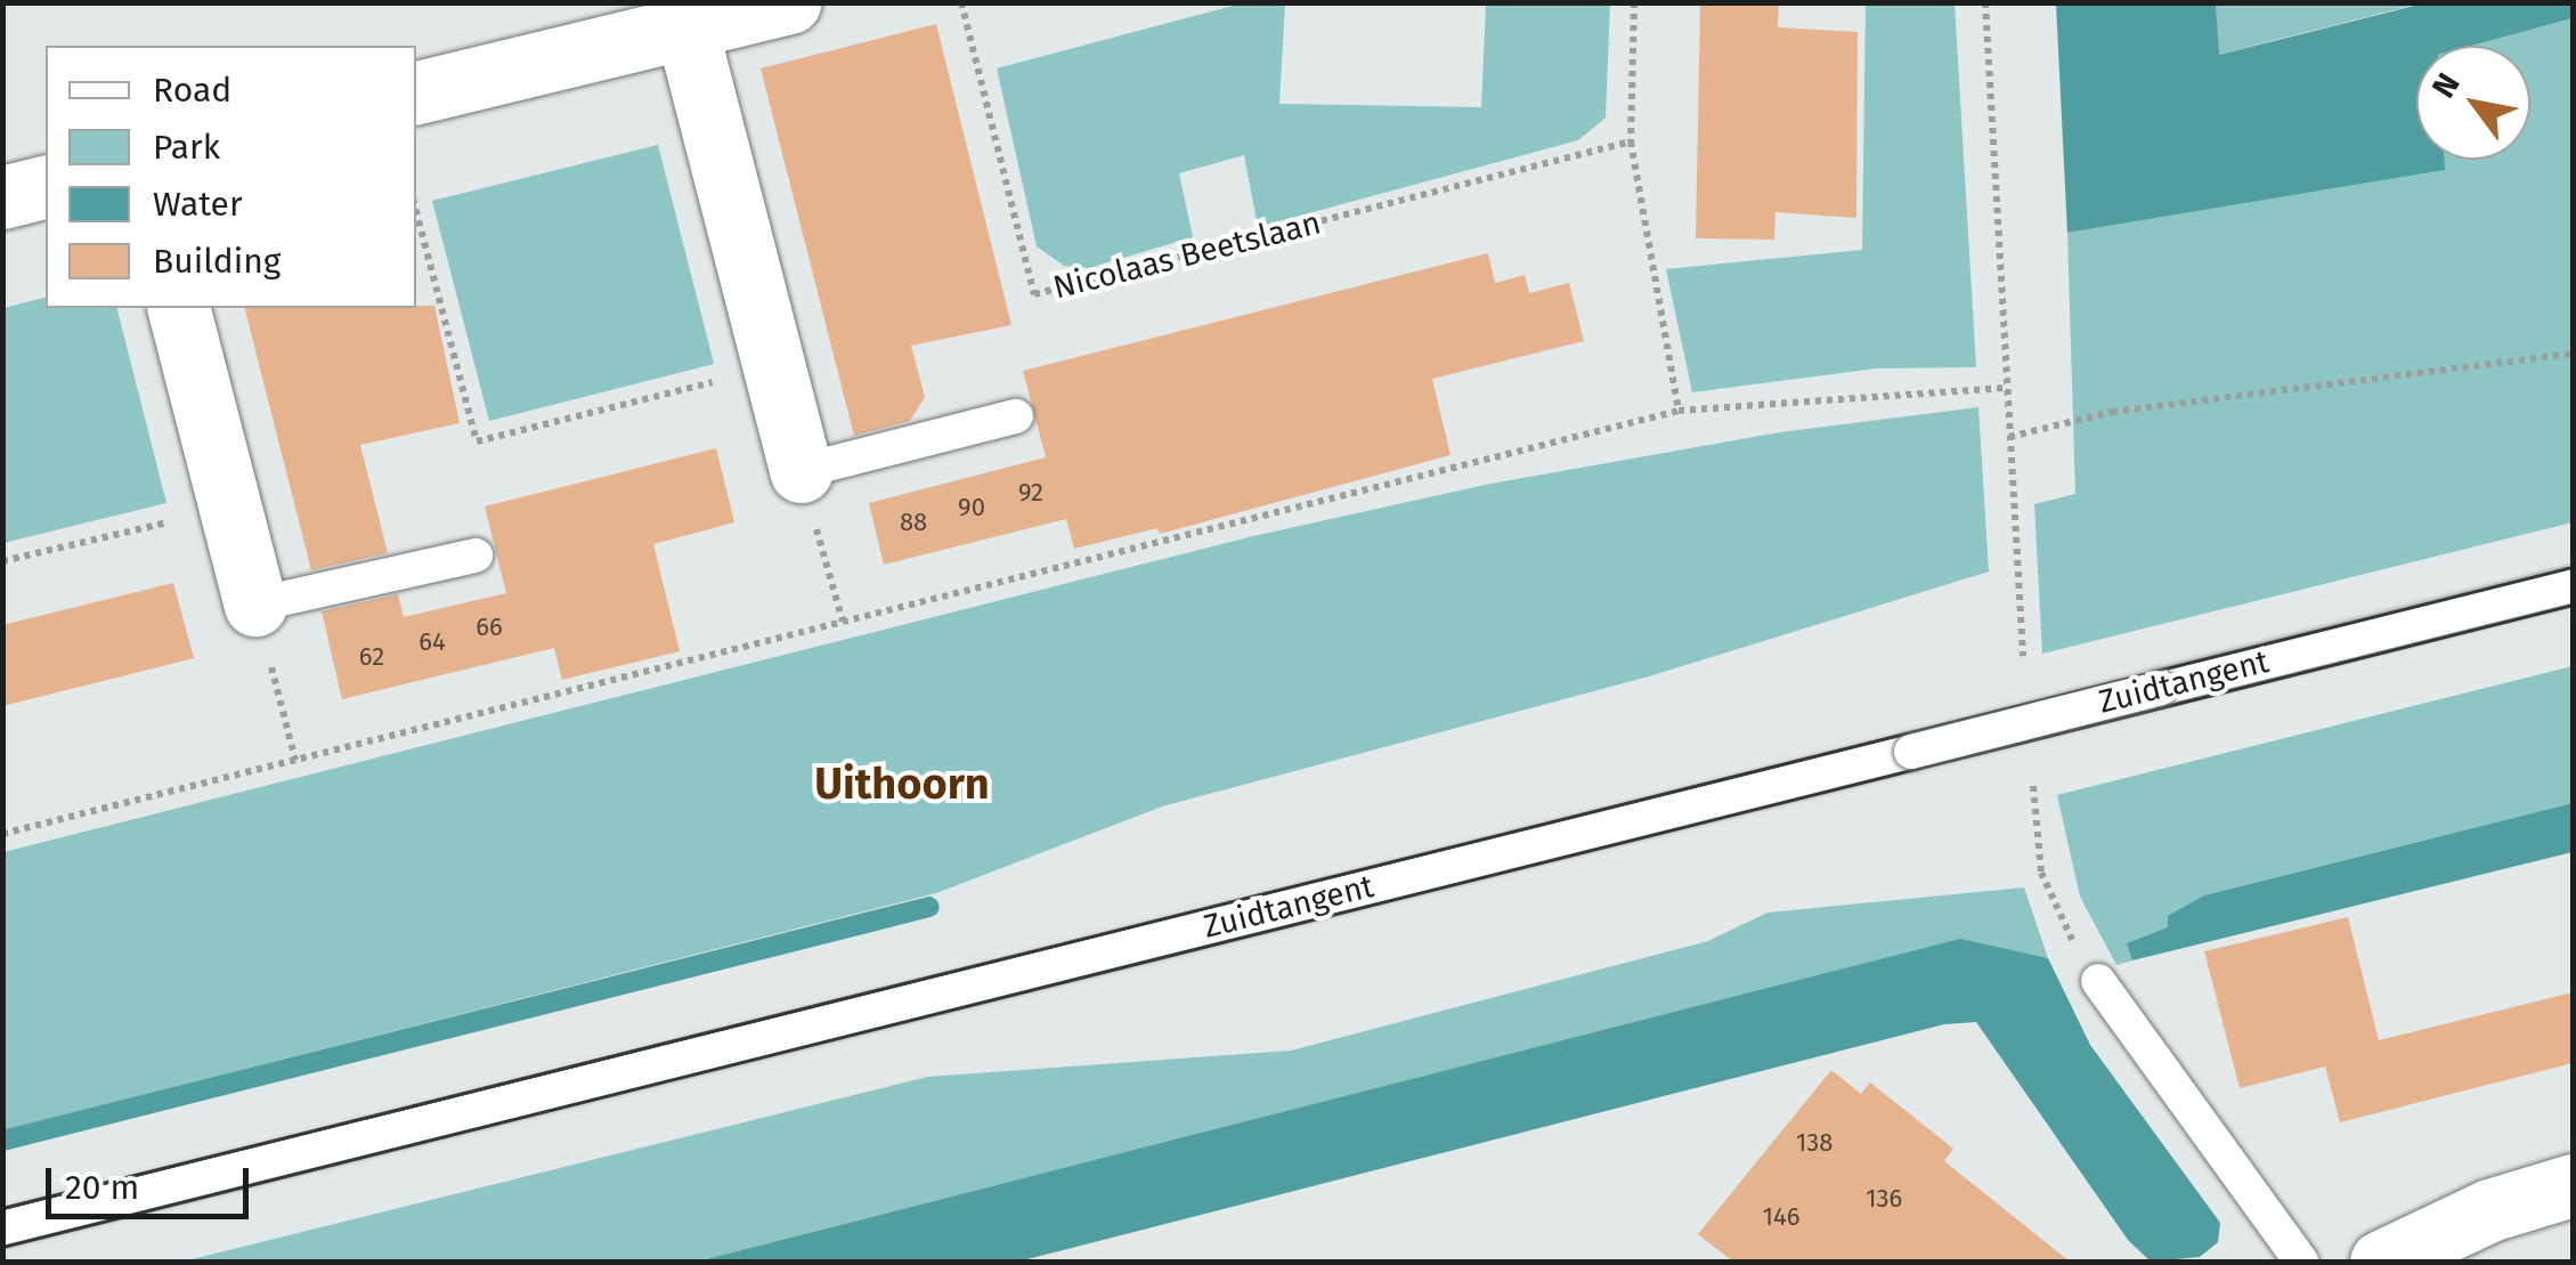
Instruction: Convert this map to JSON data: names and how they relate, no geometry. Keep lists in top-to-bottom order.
{
  "streets": {
    "lane": ["Zuidtangent"],
    "path": ["Nicolaas Beetslaan"]
  },
  "districts": ["Uithoorn"],
  "house_numbers": [
    "92",
    "90",
    "88",
    "66",
    "64",
    "62",
    "138",
    "136",
    "146"
  ],
  "legend": [
    "Road",
    "Park",
    "Water",
    "Building"
  ],
  "scale_bar": "20 m",
  "north": "top left"
}
